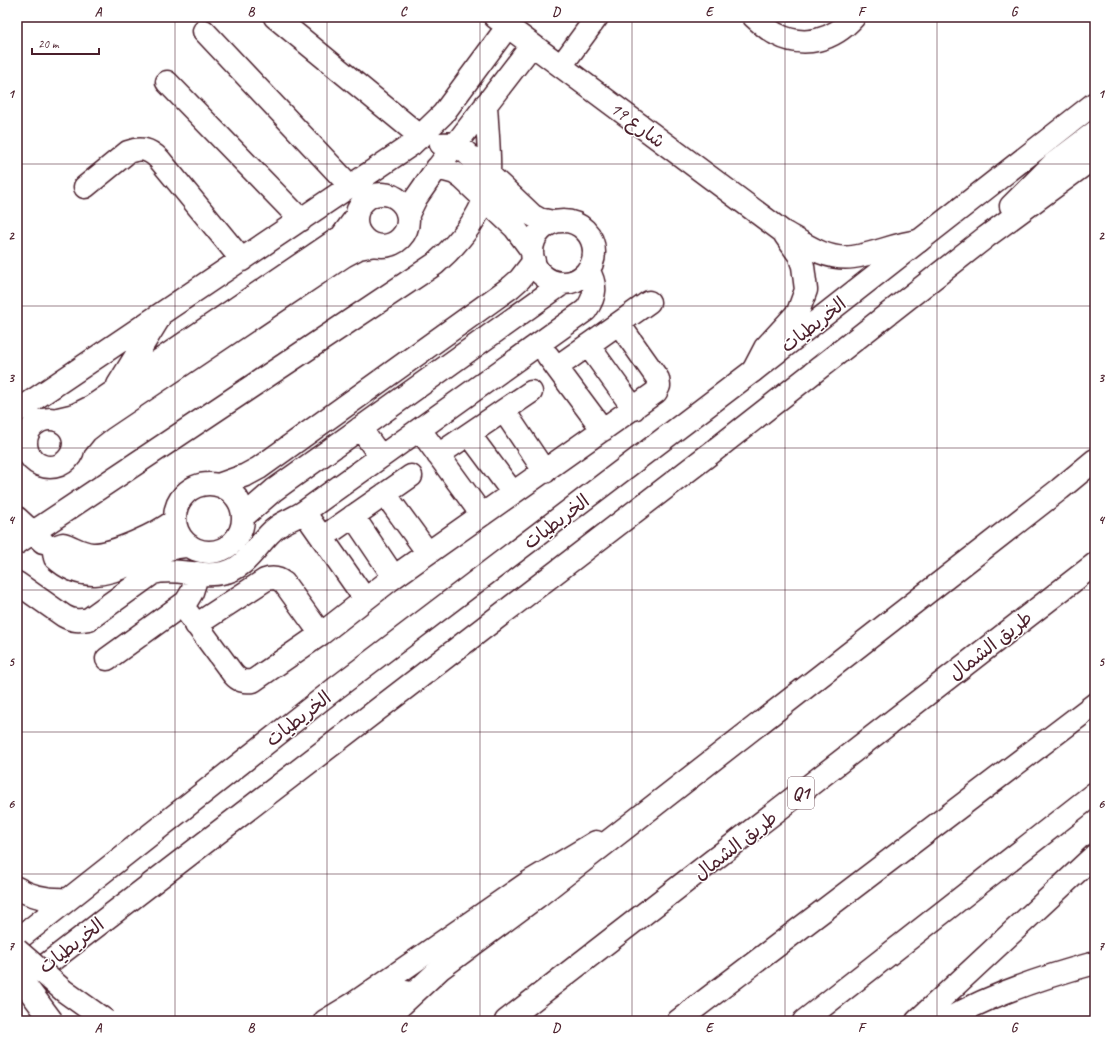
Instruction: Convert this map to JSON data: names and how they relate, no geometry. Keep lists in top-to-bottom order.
{
  "streets": {
    "main road": [
      "شارع 19",
      "الخريطيات",
      "طريق الشمال",
      "Q1"
    ]
  },
  "crossings": [
    ["شارع 19", "الخريطيات"]
  ],
  "scale_bar": "20 m",
  "grid": {
    "columns": [
      "A",
      "B",
      "C",
      "D",
      "E",
      "F",
      "G"
    ],
    "rows": [
      "1",
      "2",
      "3",
      "4",
      "5",
      "6",
      "7"
    ]
  }
}
